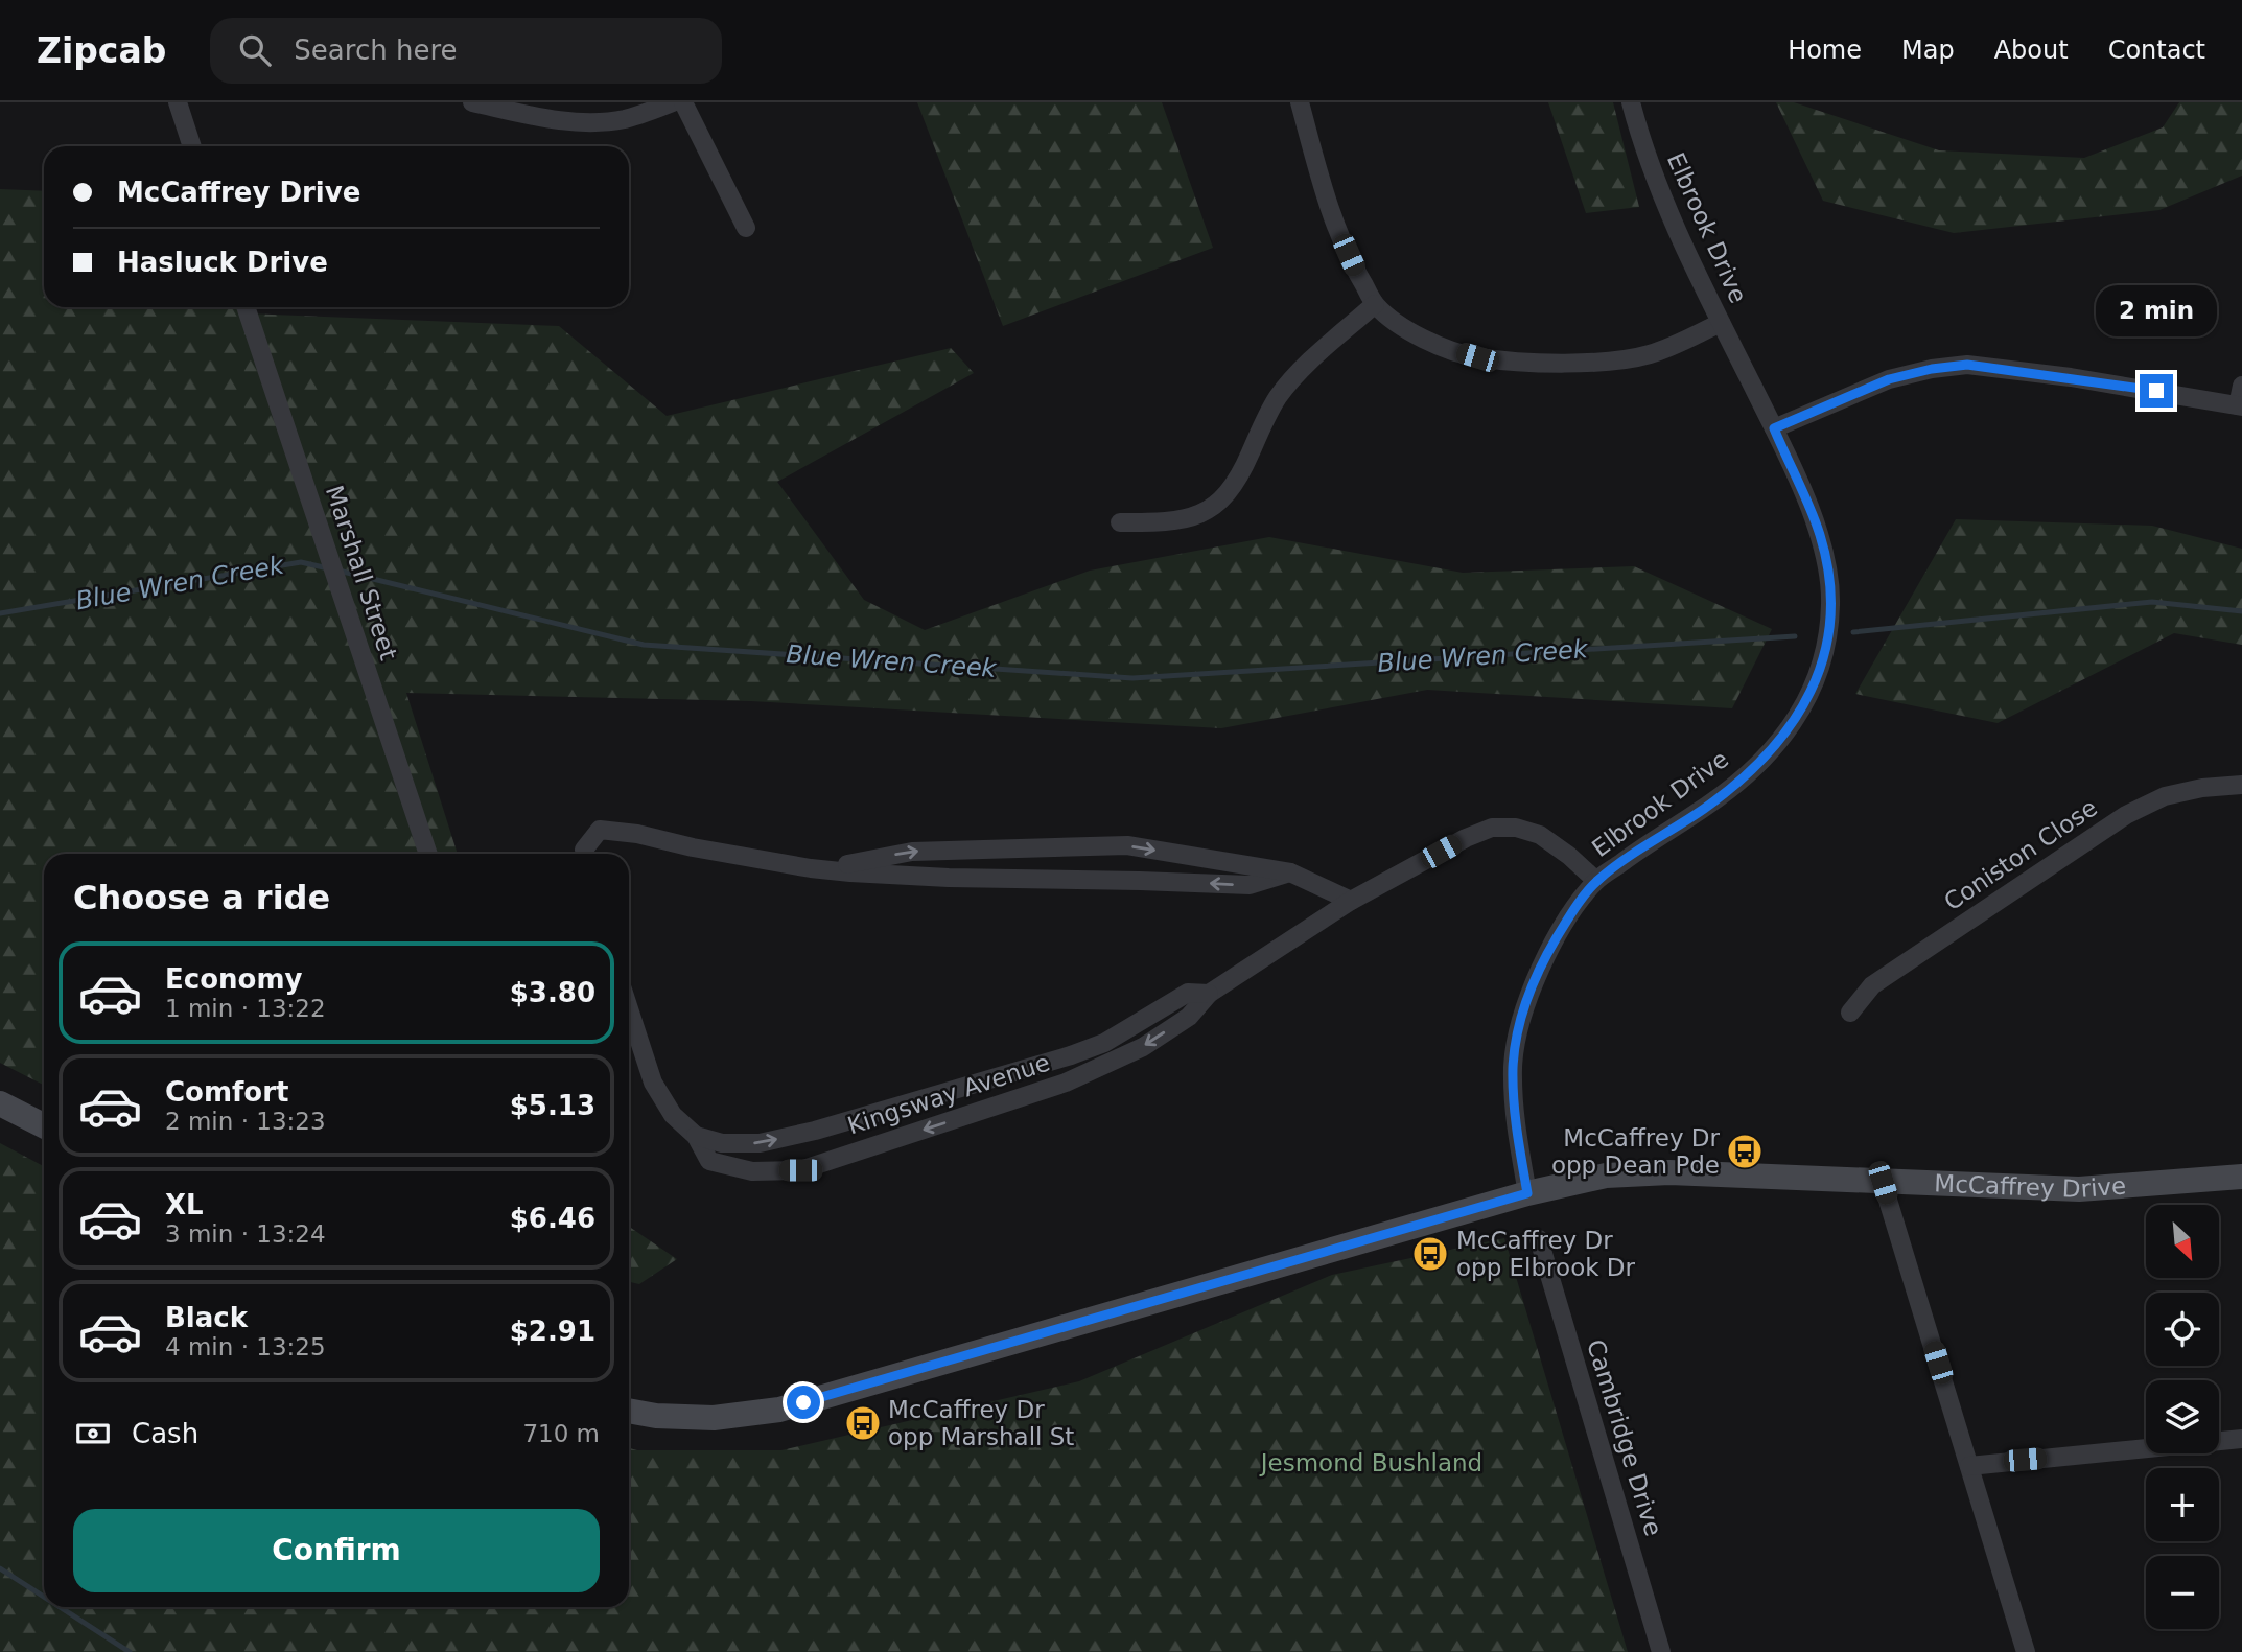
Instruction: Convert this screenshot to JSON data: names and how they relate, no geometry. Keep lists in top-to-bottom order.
{
  "streets": {
    "main road": ["McCaffrey Drive"],
    "street": [
      "Elbrook Drive",
      "Marshall Street",
      "Coniston Close",
      "Kingsway Avenue",
      "Cambridge Drive"
    ]
  },
  "crossings": [
    ["Elbrook Drive", "Kingsway Avenue"],
    ["Elbrook Drive", "McCaffrey Drive"]
  ],
  "water": ["Blue Wren Creek"],
  "parks": ["Jesmond Bushland"],
  "places": {
    "bus stop": ["McCaffrey Dr opp Dean Pde", "McCaffrey Dr opp Elbrook Dr", "McCaffrey Dr opp Marshall St"]
  },
  "north": "bottom right",
  "page": {
    "header": "Zipcab",
    "search": "Search here",
    "nav": [
      "Home",
      "Map",
      "About",
      "Contact"
    ],
    "banner": ["McCaffrey Drive", "Hasluck Drive"],
    "bubble": "2 min",
    "heading": "Choose a ride",
    "list": [
      {
        "name": "Economy",
        "note": "1 min · 13:22",
        "value": "$3.80"
      },
      {
        "name": "Comfort",
        "note": "2 min · 13:23",
        "value": "$5.13"
      },
      {
        "name": "XL",
        "note": "3 min · 13:24",
        "value": "$6.46"
      },
      {
        "name": "Black",
        "note": "4 min · 13:25",
        "value": "$2.91"
      }
    ],
    "map_buttons": ["+", "−"],
    "pay": ["Cash", "710 m"],
    "buttons": "Confirm"
  }
}
